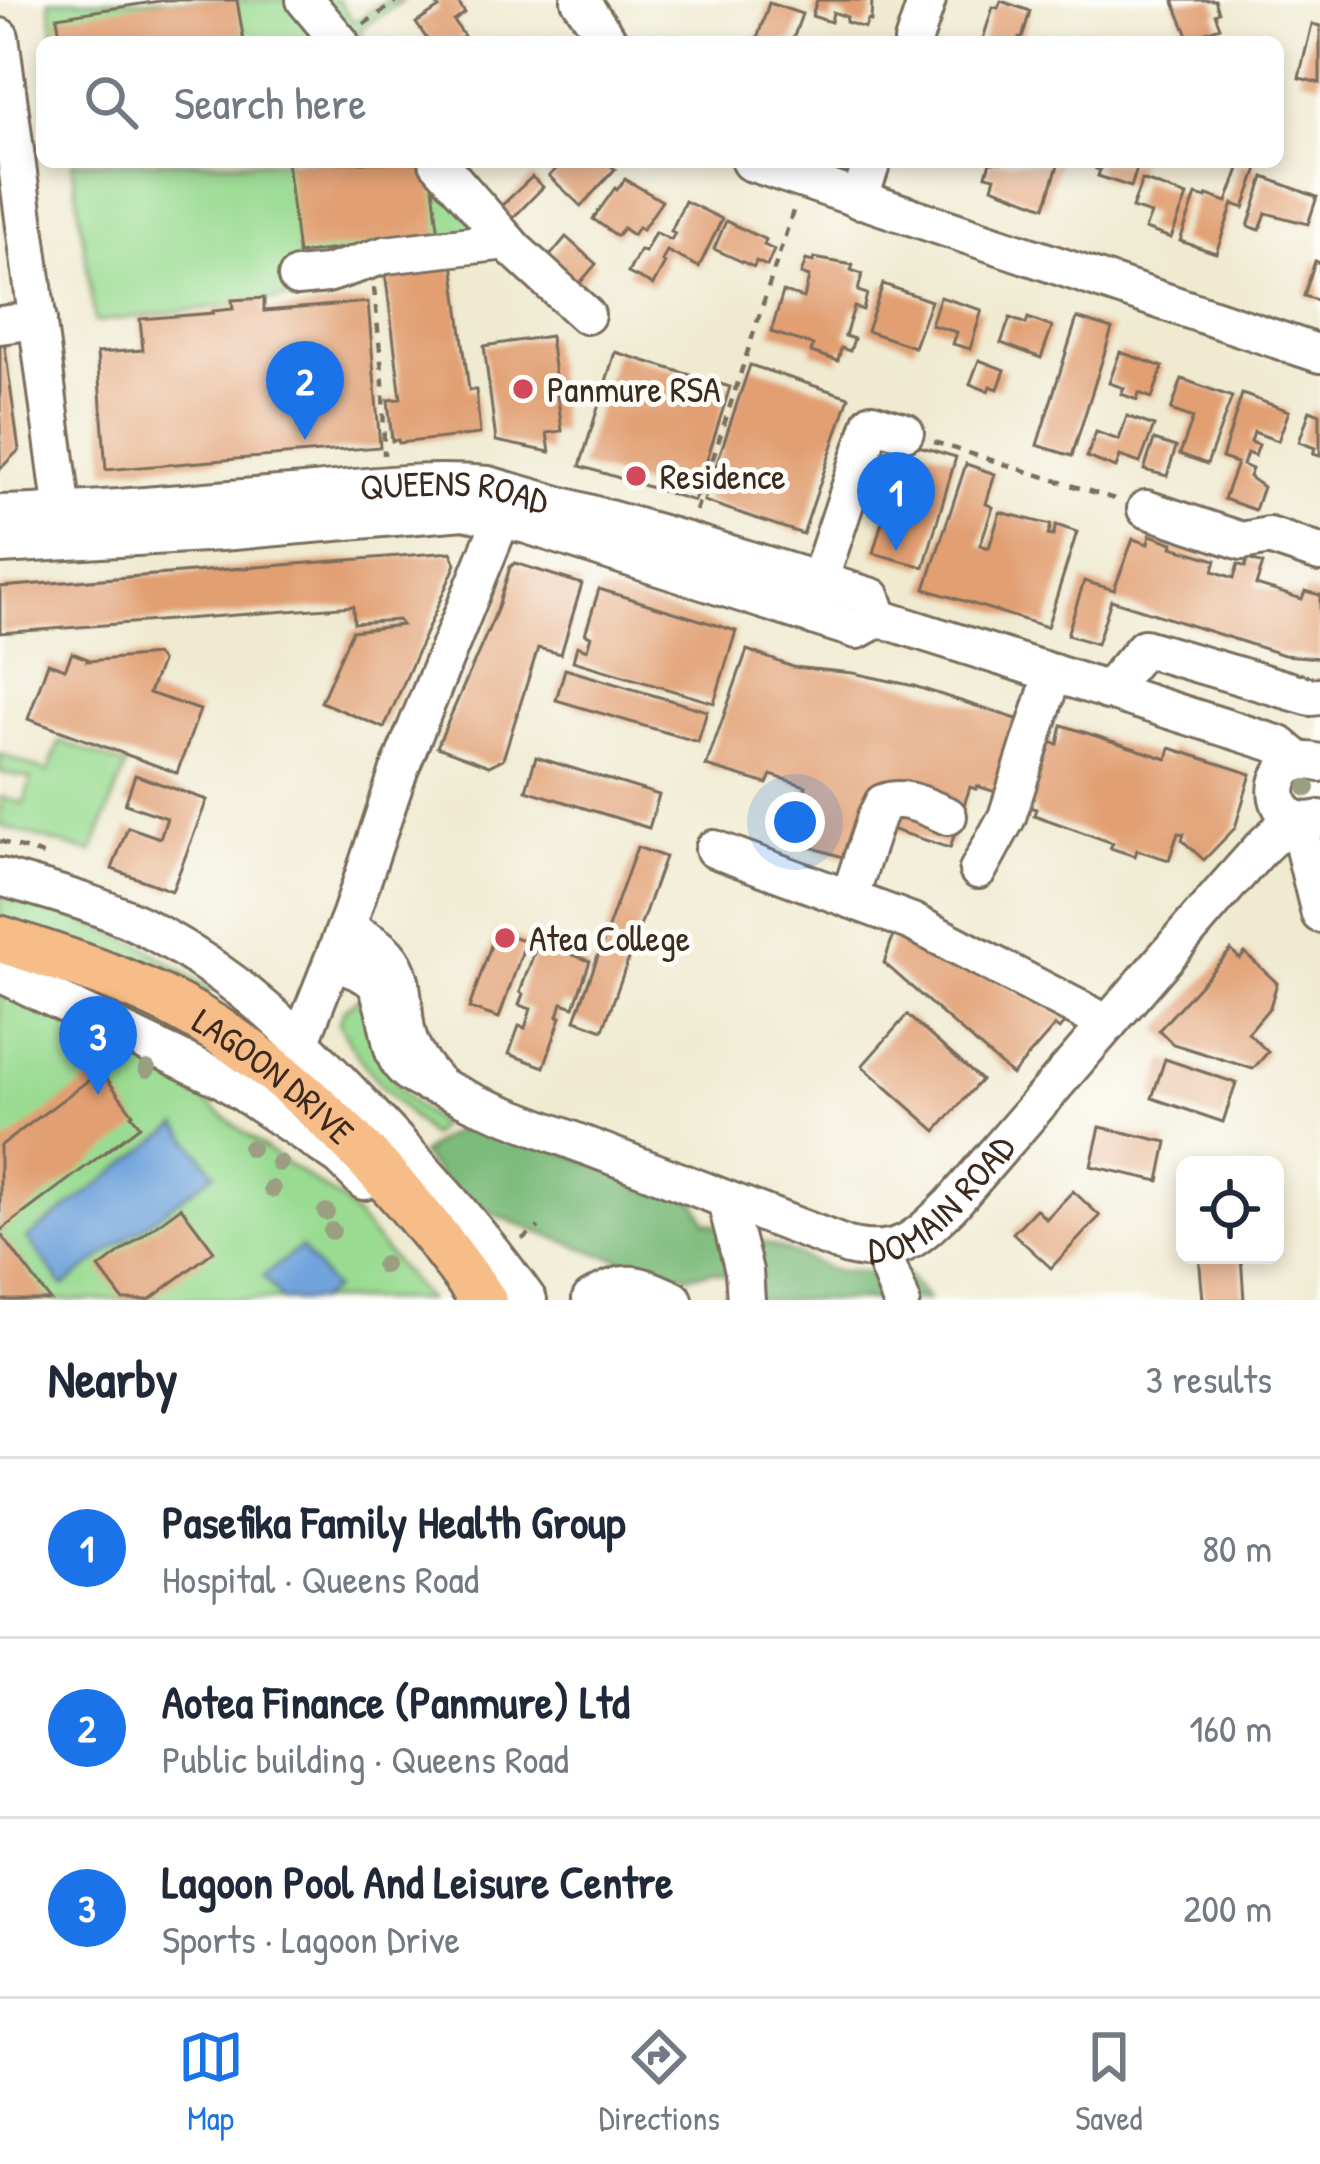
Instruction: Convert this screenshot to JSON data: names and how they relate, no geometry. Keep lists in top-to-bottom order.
{
  "streets": {
    "main road": ["LAGOON DRIVE"],
    "street": ["QUEENS ROAD", "DOMAIN ROAD"]
  },
  "crossings": [
    ["QUEENS ROAD", "DOMAIN ROAD"]
  ],
  "places": ["Panmure RSA", "Residence", "Atea College"],
  "page": {
    "search": "Search here",
    "pins": ["2", "1", "3"],
    "heading": ["Nearby", "3 results"],
    "list": [
      {
        "mark": "1",
        "name": "Pasefika Family Health Group",
        "note": "Hospital · Queens Road",
        "value": "80 m"
      },
      {
        "mark": "2",
        "name": "Aotea Finance (Panmure) Ltd",
        "note": "Public building · Queens Road",
        "value": "160 m"
      },
      {
        "mark": "3",
        "name": "Lagoon Pool And Leisure Centre",
        "note": "Sports · Lagoon Drive",
        "value": "200 m"
      }
    ],
    "nav": ["Map", "Directions", "Saved"]
  }
}
